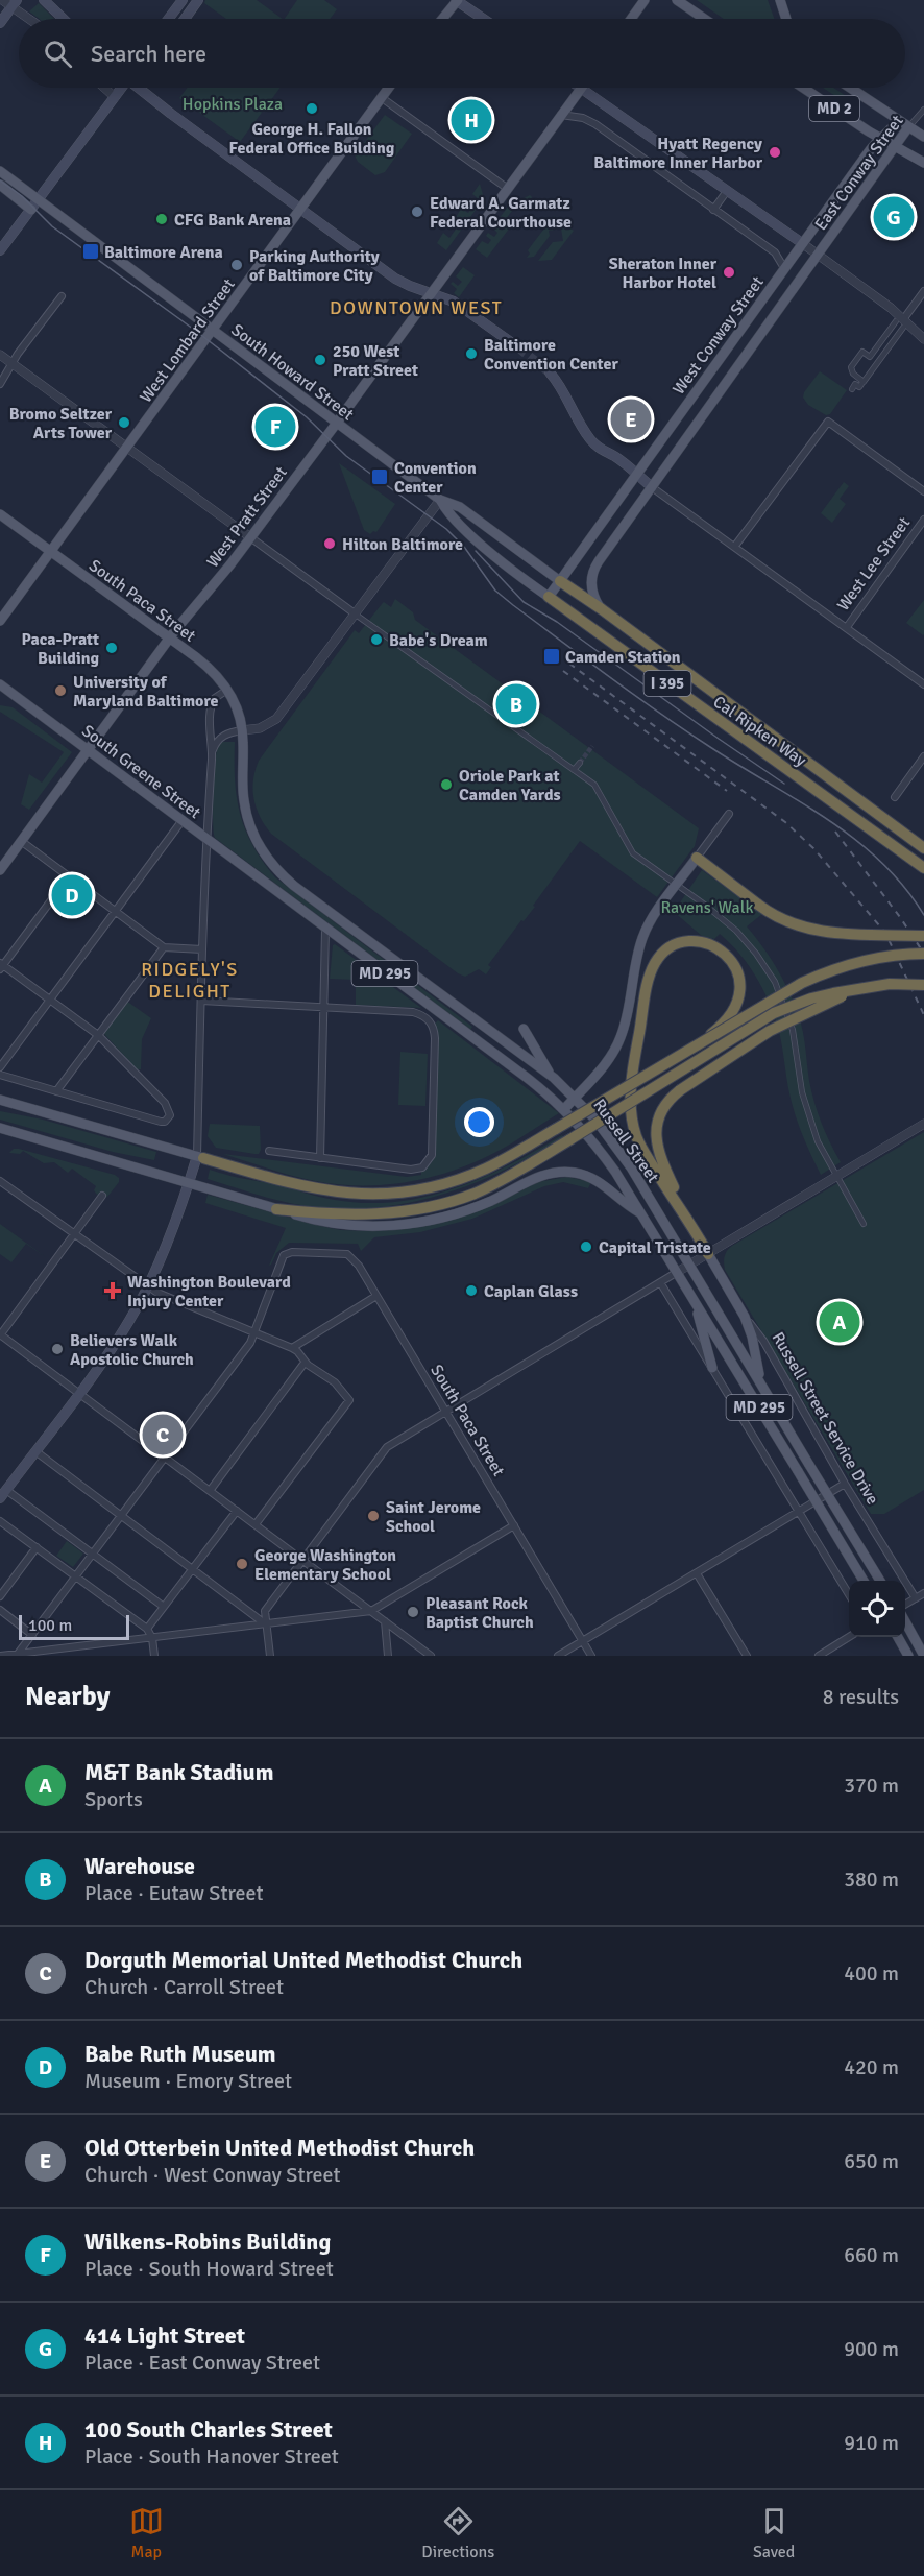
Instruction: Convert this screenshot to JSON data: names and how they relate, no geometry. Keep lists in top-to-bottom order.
{
  "streets": {
    "highway": ["I 395", "Cal Ripken Way"],
    "main road": [
      "MD 2",
      "East Conway Street",
      "West Conway Street",
      "West Lombard Street",
      "South Howard Street",
      "West Pratt Street",
      "South Paca Street",
      "South Greene Street",
      "MD 295",
      "Russell Street",
      "Russell Street Service Drive"
    ],
    "street": ["West Lee Street"]
  },
  "crossings": [
    ["MD 2", "East Conway Street"],
    ["East Conway Street", "West Conway Street"],
    ["West Conway Street", "South Howard Street"],
    ["West Conway Street", "Cal Ripken Way"],
    ["West Lombard Street", "South Howard Street"],
    ["West Lombard Street", "South Paca Street"],
    ["South Howard Street", "West Pratt Street"],
    ["South Howard Street", "Cal Ripken Way"],
    ["West Pratt Street", "South Paca Street"],
    ["West Pratt Street", "South Greene Street"],
    ["South Paca Street", "Russell Street"],
    ["South Greene Street", "Russell Street"]
  ],
  "districts": ["DOWNTOWN WEST", "RIDGELY'S DELIGHT"],
  "parks": ["Hopkins Plaza", "Ravens' Walk"],
  "places": {
    "other": [
      "George H. Fallon Federal Office Building",
      "Hyatt Regency Baltimore Inner Harbor",
      "Edward A. Garmatz Federal Courthouse",
      "CFG Bank Arena",
      "Parking Authority of Baltimore City",
      "Sheraton Inner Harbor Hotel",
      "Baltimore Convention Center",
      "250 West Pratt Street",
      "Bromo Seltzer Arts Tower",
      "Hilton Baltimore",
      "Babe's Dream",
      "Paca-Pratt Building",
      "University of Maryland Baltimore",
      "Oriole Park at Camden Yards",
      "Capital Tristate",
      "Caplan Glass",
      "Believers Walk Apostolic Church",
      "Saint Jerome School",
      "George Washington Elementary School",
      "Pleasant Rock Baptist Church"
    ],
    "transit": ["Baltimore Arena", "Convention Center", "Camden Station"],
    "health": ["Washington Boulevard Injury Center"]
  },
  "scale_bar": "100 m",
  "page": {
    "search": "Search here",
    "pins": [
      "H",
      "G",
      "E",
      "F",
      "B",
      "D",
      "A",
      "C"
    ],
    "scale": "100 m",
    "heading": ["Nearby", "8 results"],
    "list": [
      {
        "mark": "A",
        "name": "M&T Bank Stadium",
        "note": "Sports",
        "value": "370 m"
      },
      {
        "mark": "B",
        "name": "Warehouse",
        "note": "Place · Eutaw Street",
        "value": "380 m"
      },
      {
        "mark": "C",
        "name": "Dorguth Memorial United Methodist Church",
        "note": "Church · Carroll Street",
        "value": "400 m"
      },
      {
        "mark": "D",
        "name": "Babe Ruth Museum",
        "note": "Museum · Emory Street",
        "value": "420 m"
      },
      {
        "mark": "E",
        "name": "Old Otterbein United Methodist Church",
        "note": "Church · West Conway Street",
        "value": "650 m"
      },
      {
        "mark": "F",
        "name": "Wilkens-Robins Building",
        "note": "Place · South Howard Street",
        "value": "660 m"
      },
      {
        "mark": "G",
        "name": "414 Light Street",
        "note": "Place · East Conway Street",
        "value": "900 m"
      },
      {
        "mark": "H",
        "name": "100 South Charles Street",
        "note": "Place · South Hanover Street",
        "value": "910 m"
      }
    ],
    "nav": ["Map", "Directions", "Saved"]
  }
}
